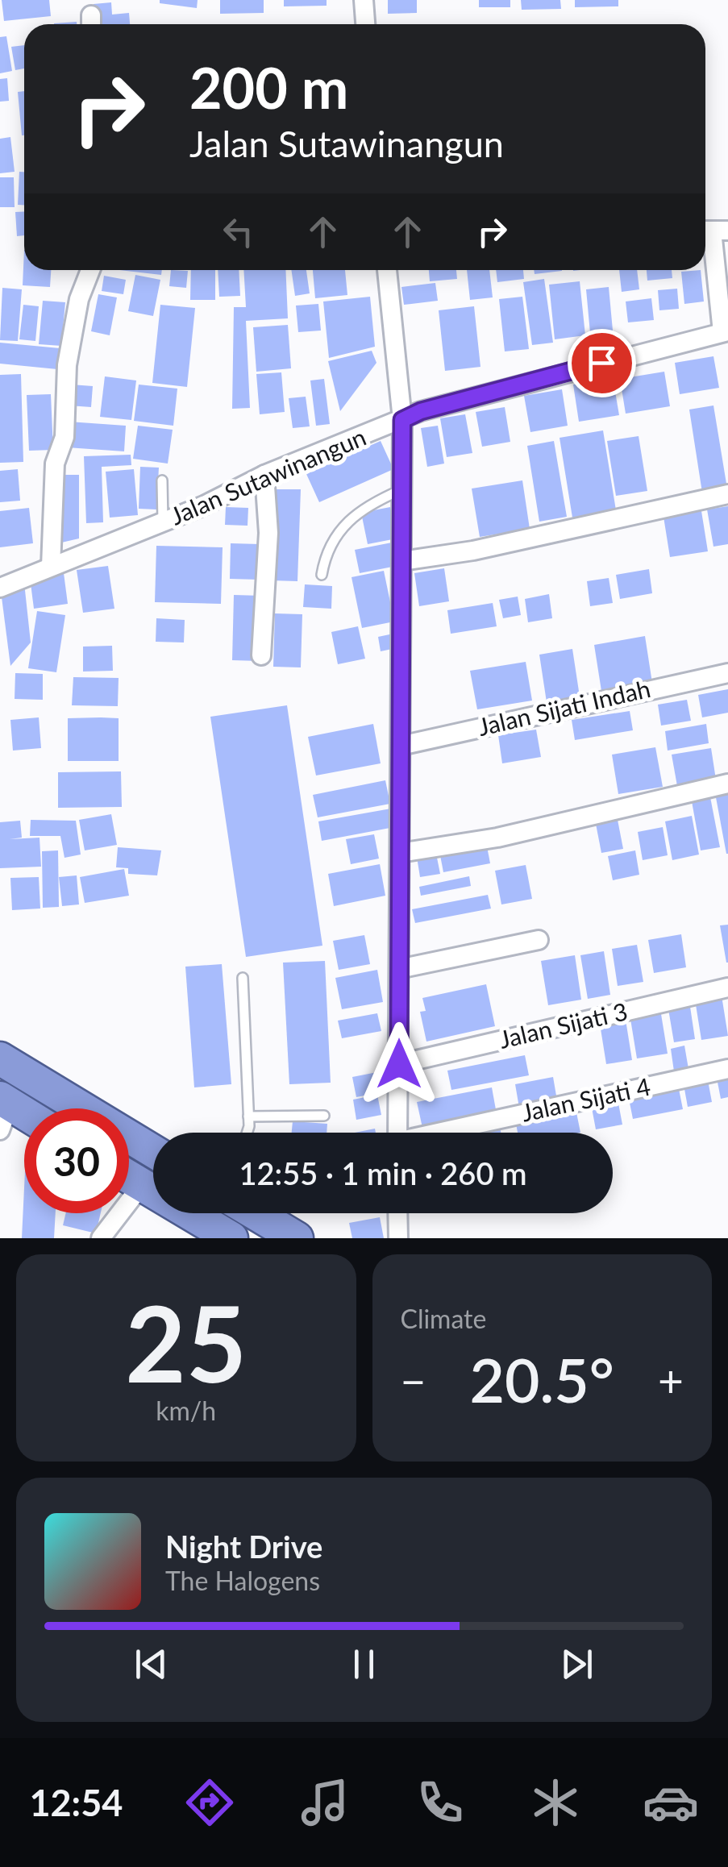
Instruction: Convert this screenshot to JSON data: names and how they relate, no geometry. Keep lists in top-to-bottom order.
{
  "streets": {
    "street": [
      "Jalan Sutawinangun",
      "Jalan Sijati Indah",
      "Jalan Sijati 3",
      "Jalan Sijati 4"
    ]
  },
  "page": {
    "turn": ["200 m", "Jalan Sutawinangun"],
    "limit": "30",
    "trip": "12:55 · 1 min · 260 m",
    "tile": [
      ["25", "km/h"],
      "Climate"
    ],
    "heat": ["−", "20.5°", "+"],
    "song": ["Night Drive", "The Halogens"],
    "tabs": "12:54"
  }
}
